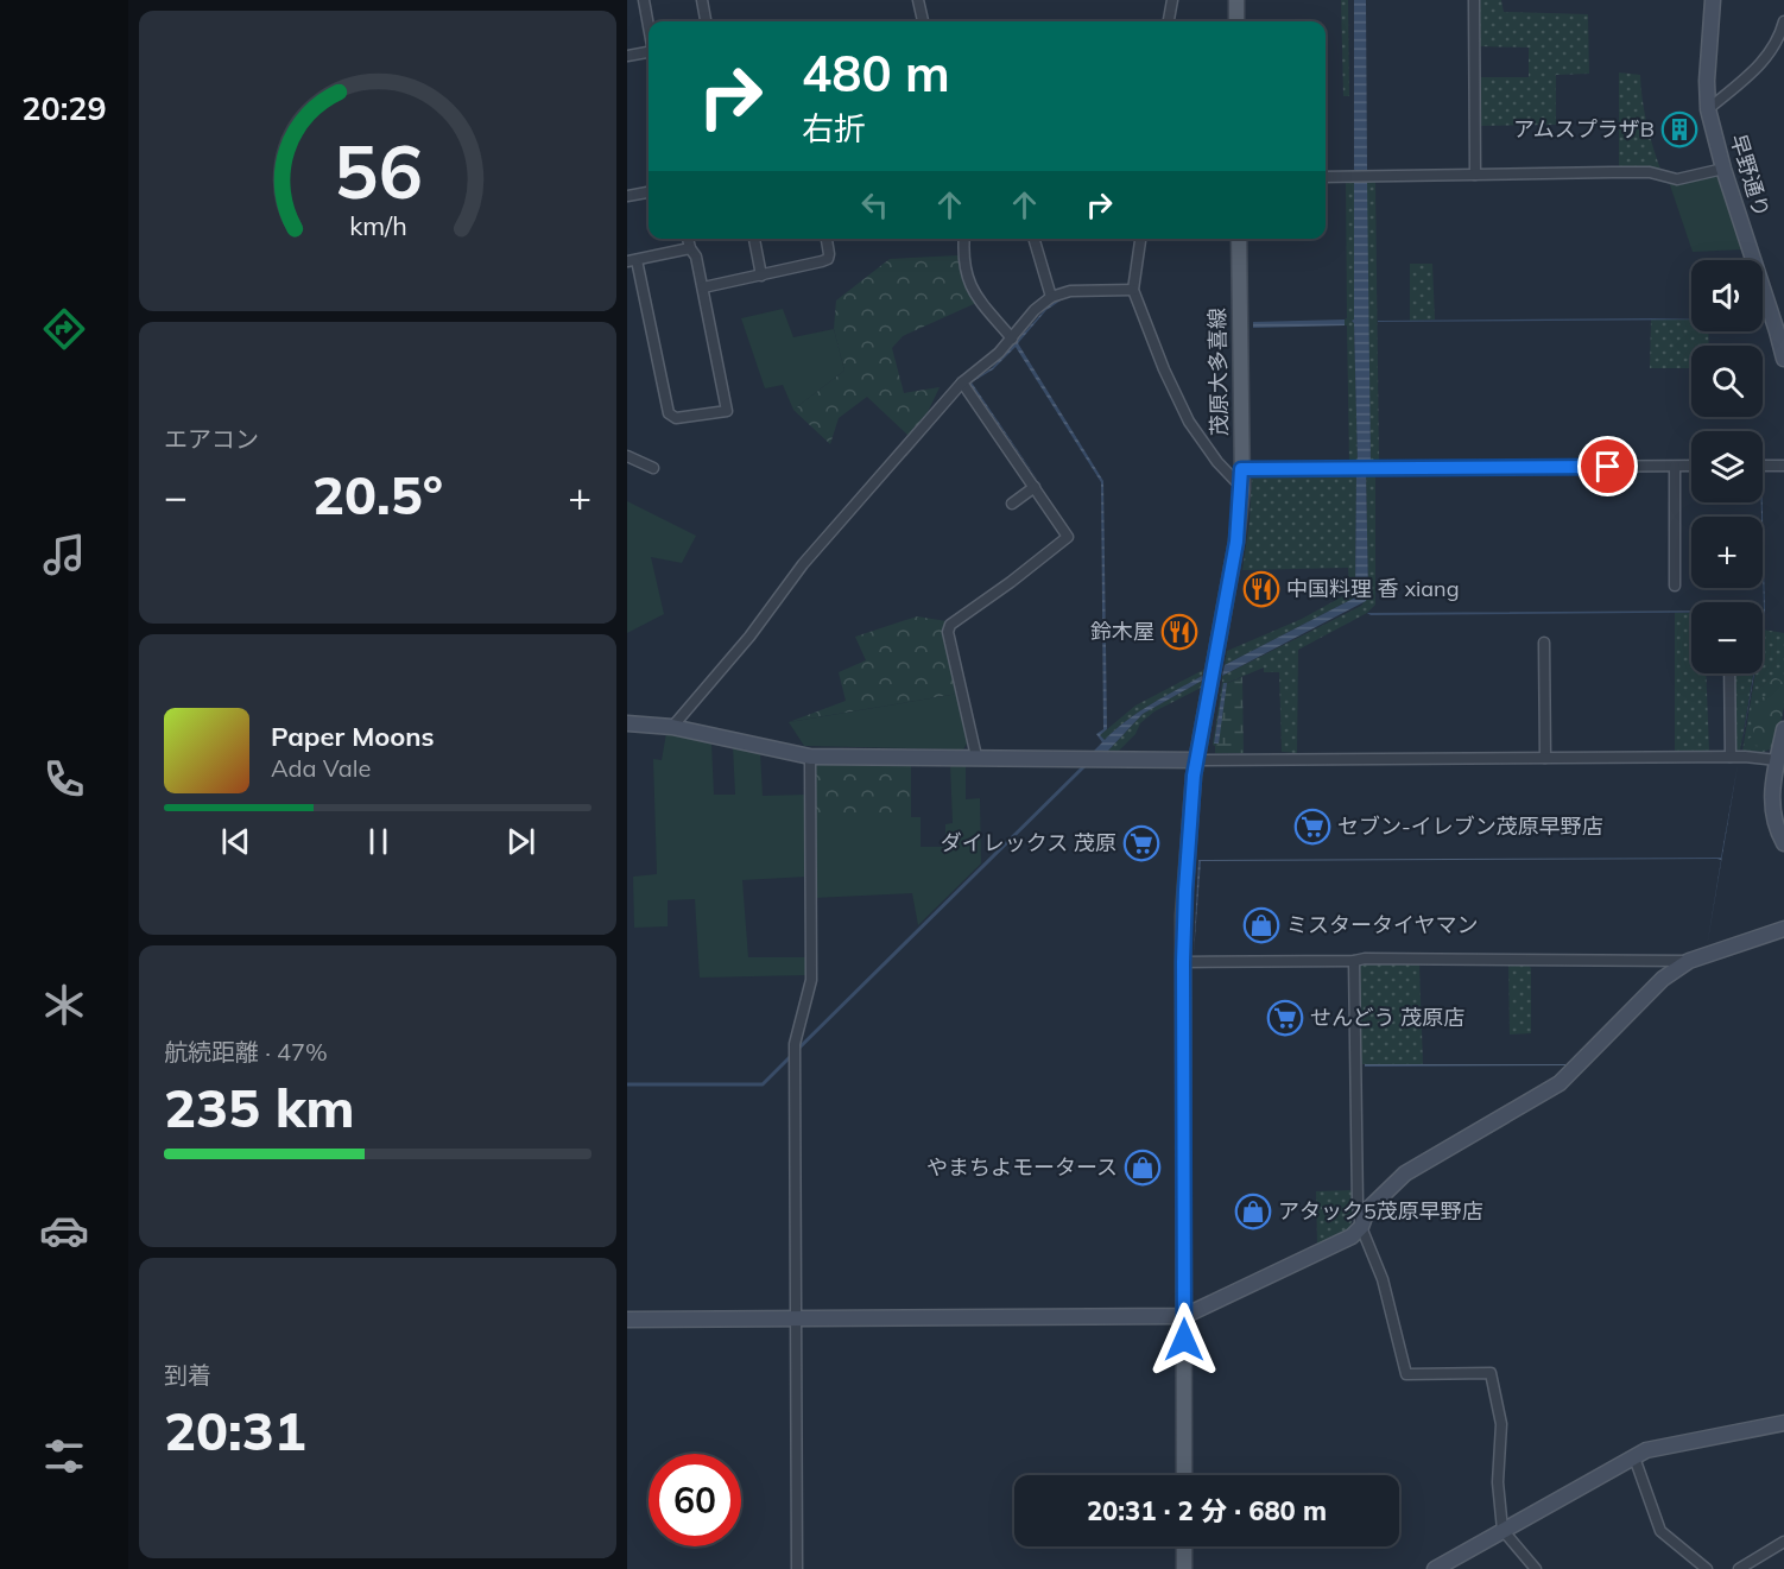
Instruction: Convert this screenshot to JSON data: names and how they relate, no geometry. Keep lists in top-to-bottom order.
{
  "streets": {
    "main road": ["茂原大多喜線"],
    "street": ["早野通り"]
  },
  "places": {
    "building": ["アムスプラザB"],
    "restaurant": ["中国料理 香 xiang", "鈴木屋"],
    "supermarket": ["セブン-イレブン茂原早野店", "ダイレックス 茂原", "せんどう 茂原店"],
    "shop": ["ミスタータイヤマン", "やまちよモータース", "アタック5茂原早野店"]
  },
  "page": {
    "tabs": "20:29",
    "turn": ["480 m", "右折"],
    "map_buttons": ["+", "−"],
    "tile": [
      "エアコン",
      ["航続距離 · 47%", "235 km"],
      ["到着", "20:31"]
    ],
    "heat": ["−", "20.5°", "+"],
    "song": ["Paper Moons", "Ada Vale"],
    "limit": "60",
    "trip": "20:31 · 2 分 · 680 m",
    "gauge": ["56", "km/h"]
  }
}
